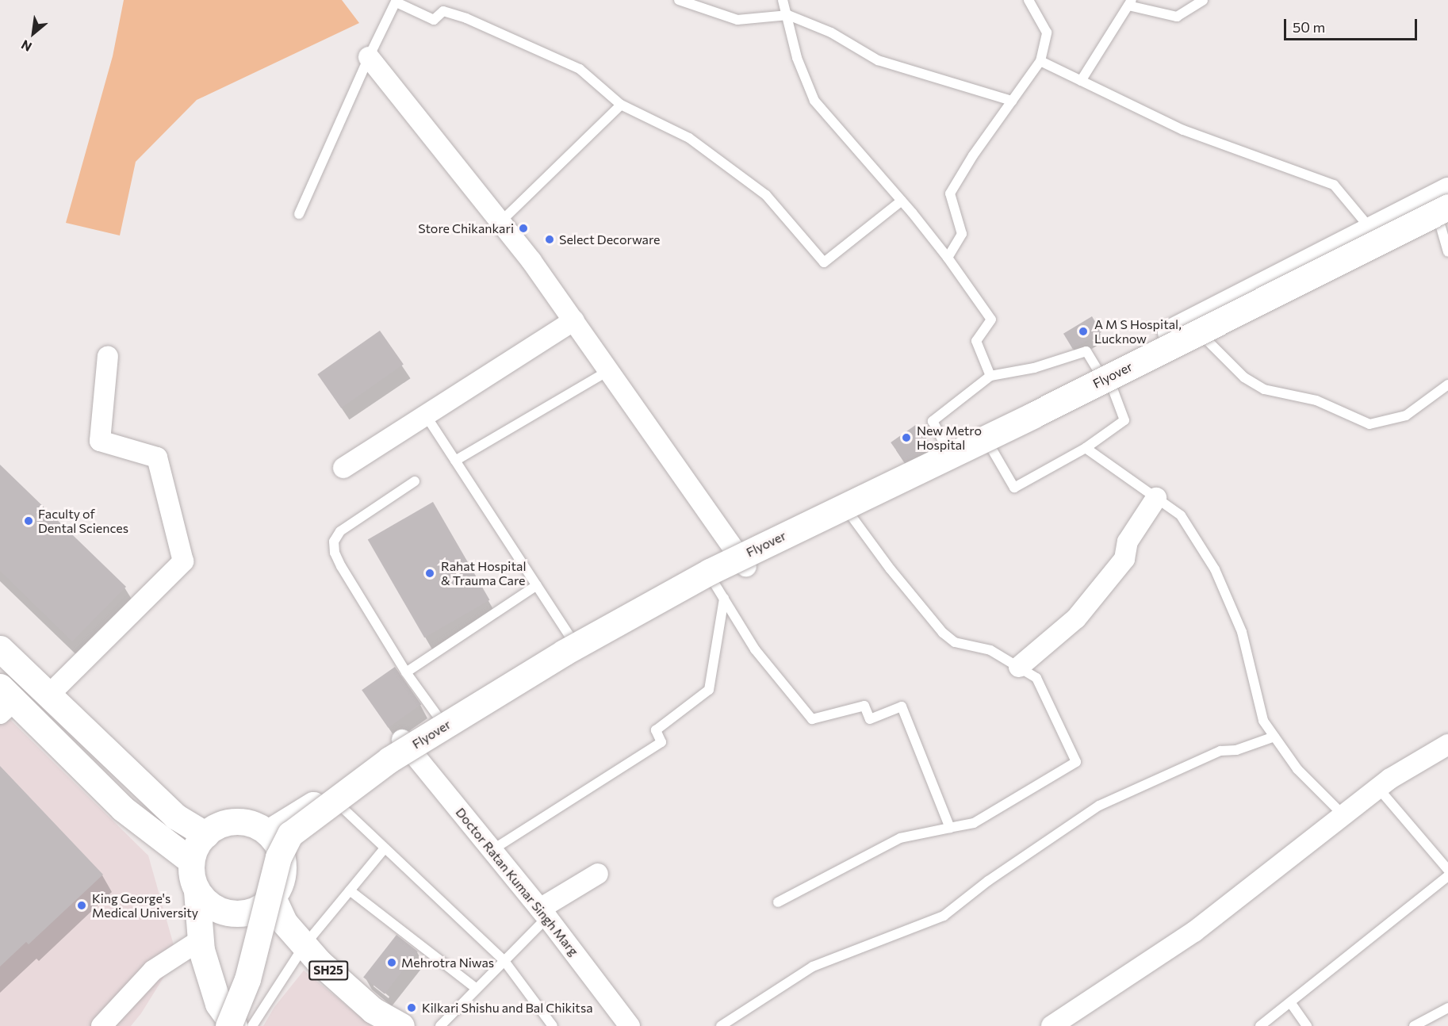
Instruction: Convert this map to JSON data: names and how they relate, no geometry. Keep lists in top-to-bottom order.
{
  "streets": {
    "main road": ["Flyover", "SH25"],
    "street": ["Doctor Ratan Kumar Singh Marg"]
  },
  "places": [
    "Store Chikankari",
    "Select Decorware",
    "A M S Hospital, Lucknow",
    "New Metro Hospital",
    "Faculty of Dental Sciences",
    "Rahat Hospital & Trauma Care",
    "King George's Medical University",
    "Mehrotra Niwas",
    "Kilkari Shishu and Bal Chikitsa"
  ],
  "scale_bar": "50 m",
  "north": "bottom left"
}
